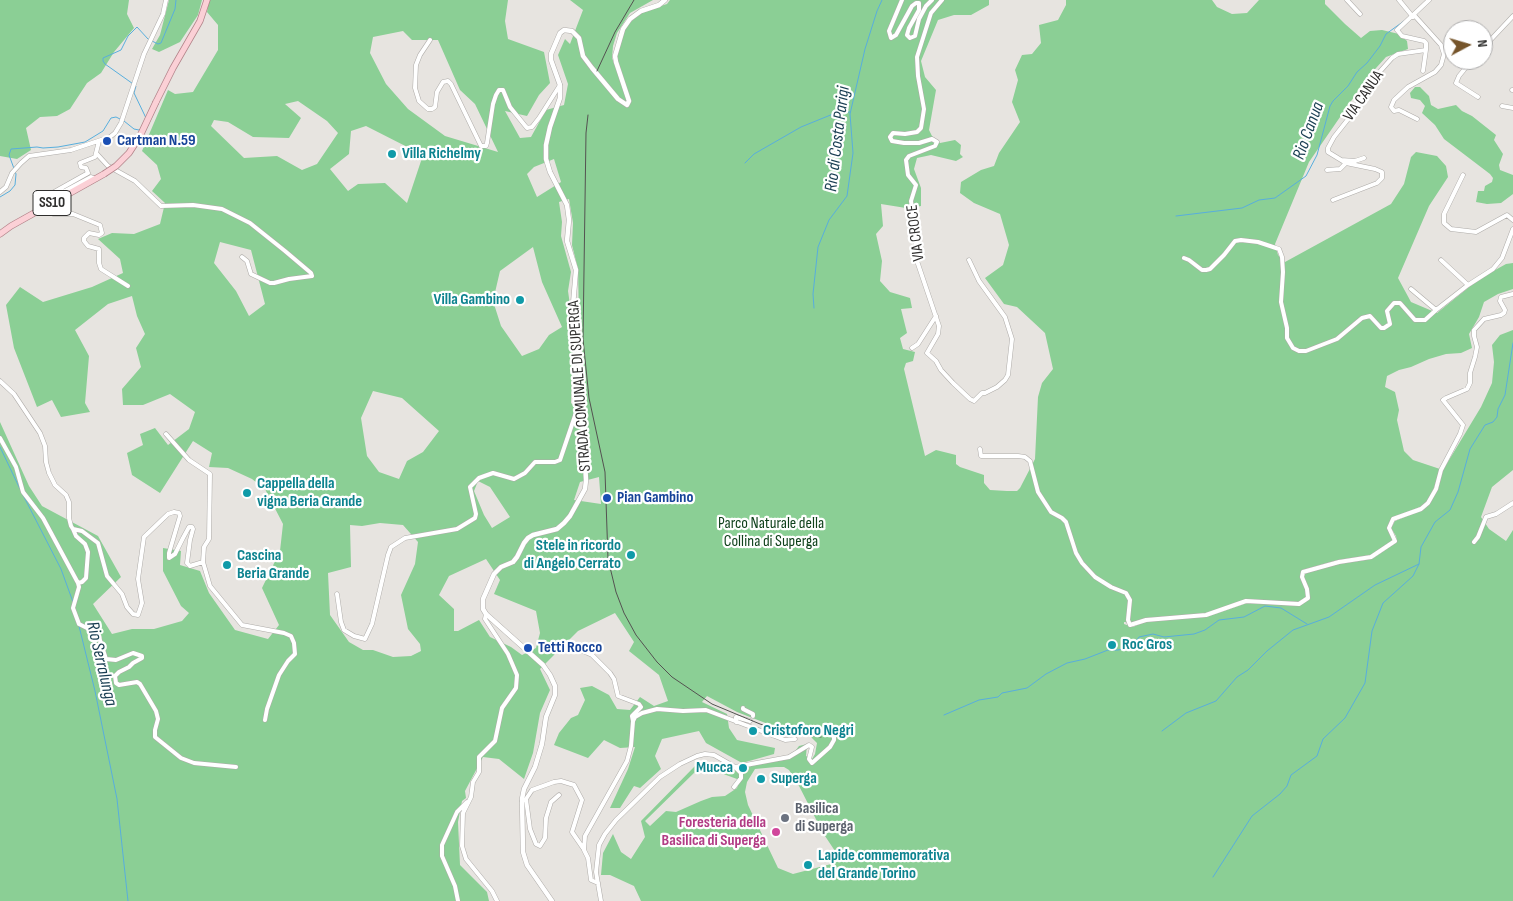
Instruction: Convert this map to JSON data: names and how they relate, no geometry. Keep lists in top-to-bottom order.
{
  "streets": {
    "main road": ["SS10"],
    "street": ["VIA CANUA", "VIA CROCE", "STRADA COMUNALE DI SUPERGA"]
  },
  "water": ["Rio Canua", "Rio di Costa Parigi", "Rio Serralunga"],
  "parks": ["Parco Naturale della Collina di Superga"],
  "places": [
    "Cartman N.59",
    "Villa Richelmy",
    "Villa Gambino",
    "Cappella della vigna Beria Grande",
    "Pian Gambino",
    "Stele in ricordo di Angelo Cerrato",
    "Cascina Beria Grande",
    "Roc Gros",
    "Tetti Rocco",
    "Cristoforo Negri",
    "Mucca",
    "Superga",
    "Basilica di Superga",
    "Foresteria della Basilica di Superga",
    "Lapide commemorativa del Grande Torino"
  ],
  "north": "right"
}
